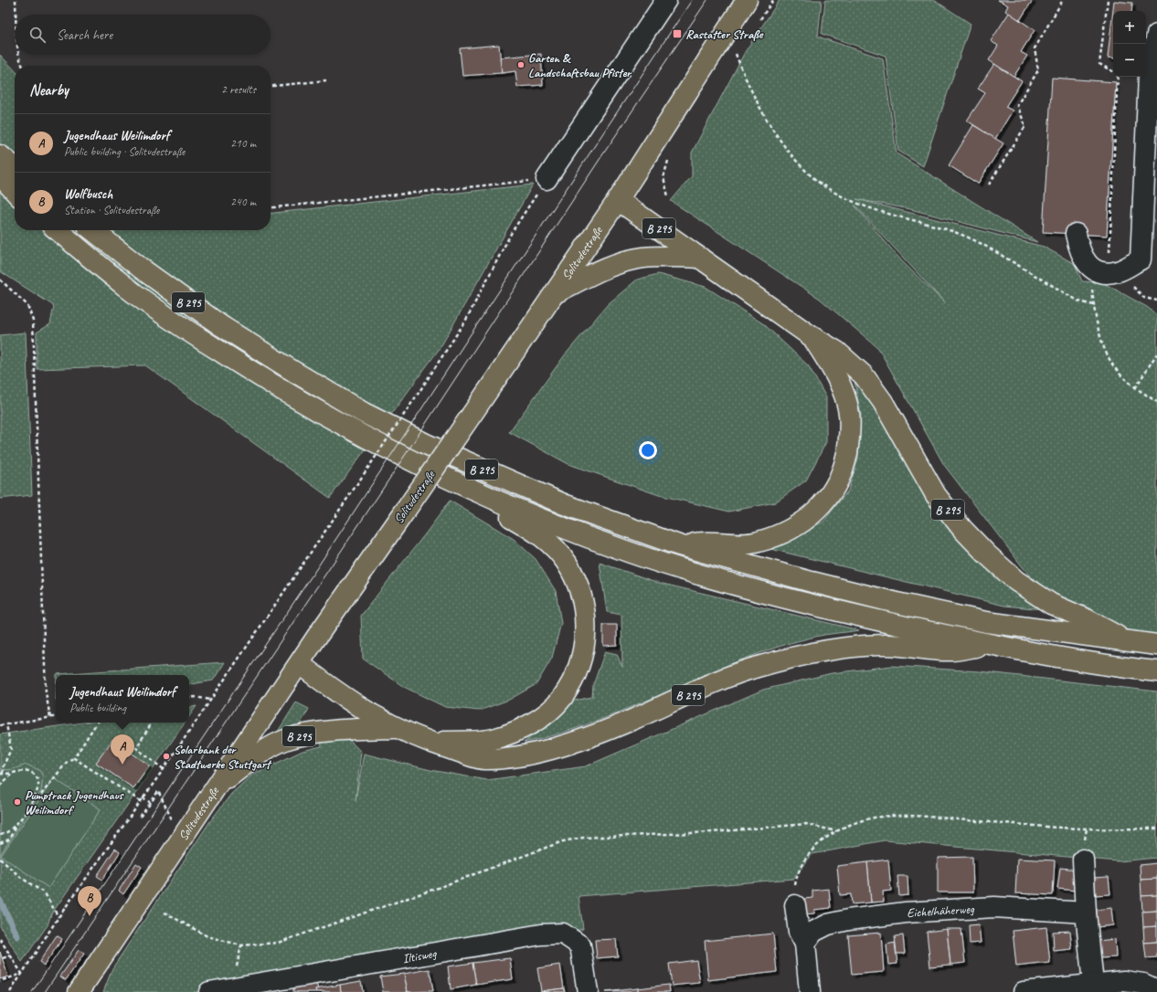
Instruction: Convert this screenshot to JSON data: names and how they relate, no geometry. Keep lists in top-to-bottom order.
{
  "streets": {
    "main road": ["B 295", "Solitudestraße"],
    "street": ["Eichelhäherweg", "Iltisweg"]
  },
  "crossings": [
    ["B 295", "Solitudestraße"]
  ],
  "places": {
    "transit": ["Rastatter Straße"],
    "other": ["Garten & Landschaftsbau Pfister", "Solarbank der Stadtwerke Stuttgart", "Pumptrack Jugendhaus Weilimdorf"]
  },
  "page": {
    "map_buttons": ["+", "−"],
    "search": "Search here",
    "heading": ["Nearby", "2 results"],
    "list": [
      {
        "mark": "A",
        "name": "Jugendhaus Weilimdorf",
        "note": "Public building · Solitudestraße",
        "value": "210 m"
      },
      {
        "mark": "B",
        "name": "Wolfbusch",
        "note": "Station · Solitudestraße",
        "value": "240 m"
      }
    ],
    "popup": ["Jugendhaus Weilimdorf", "Public building"],
    "pins": ["A", "B"]
  }
}
